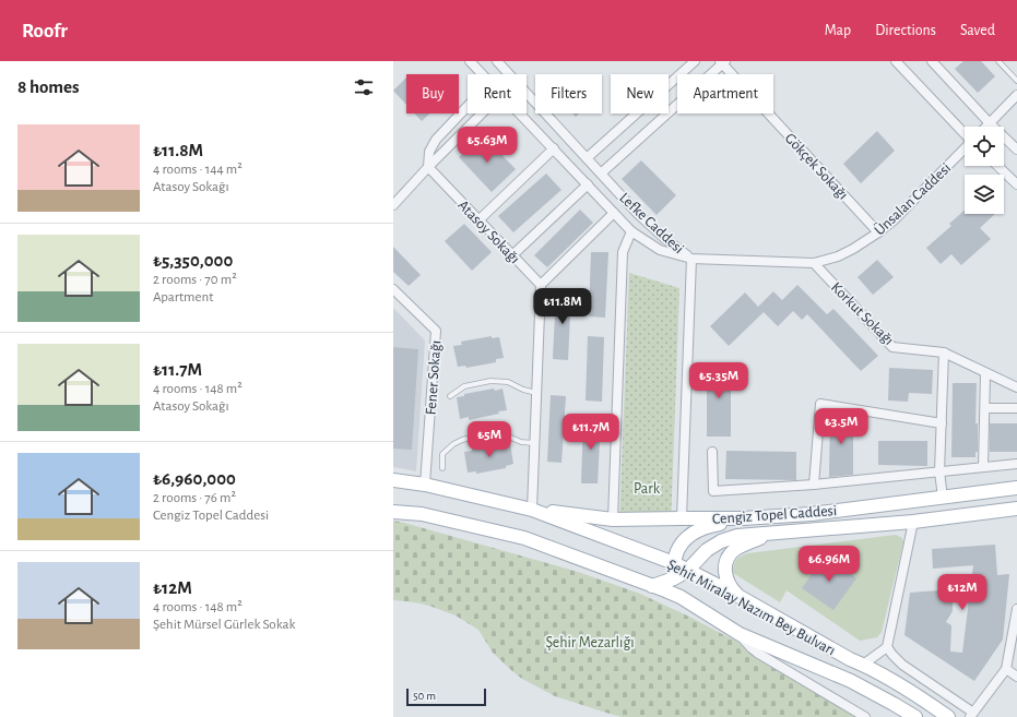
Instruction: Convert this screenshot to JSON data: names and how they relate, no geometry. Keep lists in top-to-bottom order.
{
  "streets": {
    "main road": ["Cengiz Topel Caddesi", "Şehit Miralay Nazım Bey Bulvarı"],
    "street": [
      "Gökçek Sokağı",
      "Ünsalan Caddesi",
      "Lefke Caddesi",
      "Atasoy Sokağı",
      "Korkut Sokağı",
      "Fener Sokağı"
    ]
  },
  "crossings": [
    ["Gökçek Sokağı", "Ünsalan Caddesi"],
    ["Ünsalan Caddesi", "Lefke Caddesi"],
    ["Ünsalan Caddesi", "Korkut Sokağı"],
    ["Fener Sokağı", "Şehit Miralay Nazım Bey Bulvarı"],
    ["Cengiz Topel Caddesi", "Şehit Miralay Nazım Bey Bulvarı"]
  ],
  "parks": ["Park", "Şehir Mezarlığı"],
  "scale_bar": "50 m",
  "page": {
    "header": "Roofr",
    "nav": ["Map", "Directions", "Saved"],
    "heading": "8 homes",
    "chip": [
      "Buy",
      "Rent",
      "Filters",
      "New",
      "Apartment"
    ],
    "list": [
      {
        "name": "₺11.8M",
        "note": "4 rooms · 144 m² · Atasoy Sokağı"
      },
      {
        "name": "₺5,350,000",
        "note": "2 rooms · 70 m² · Apartment"
      },
      {
        "name": "₺11.7M",
        "note": "4 rooms · 148 m² · Atasoy Sokağı"
      },
      {
        "name": "₺6,960,000",
        "note": "2 rooms · 76 m² · Cengiz Topel Caddesi"
      },
      {
        "name": "₺12M",
        "note": "4 rooms · 148 m² · Şehit Mürsel Gürlek Sokak"
      }
    ],
    "price": [
      "₺5.63M",
      "₺11.8M",
      "₺5.35M",
      "₺3.5M",
      "₺11.7M",
      "₺5M",
      "₺6.96M",
      "₺12M"
    ],
    "scale": "50 m"
  }
}
